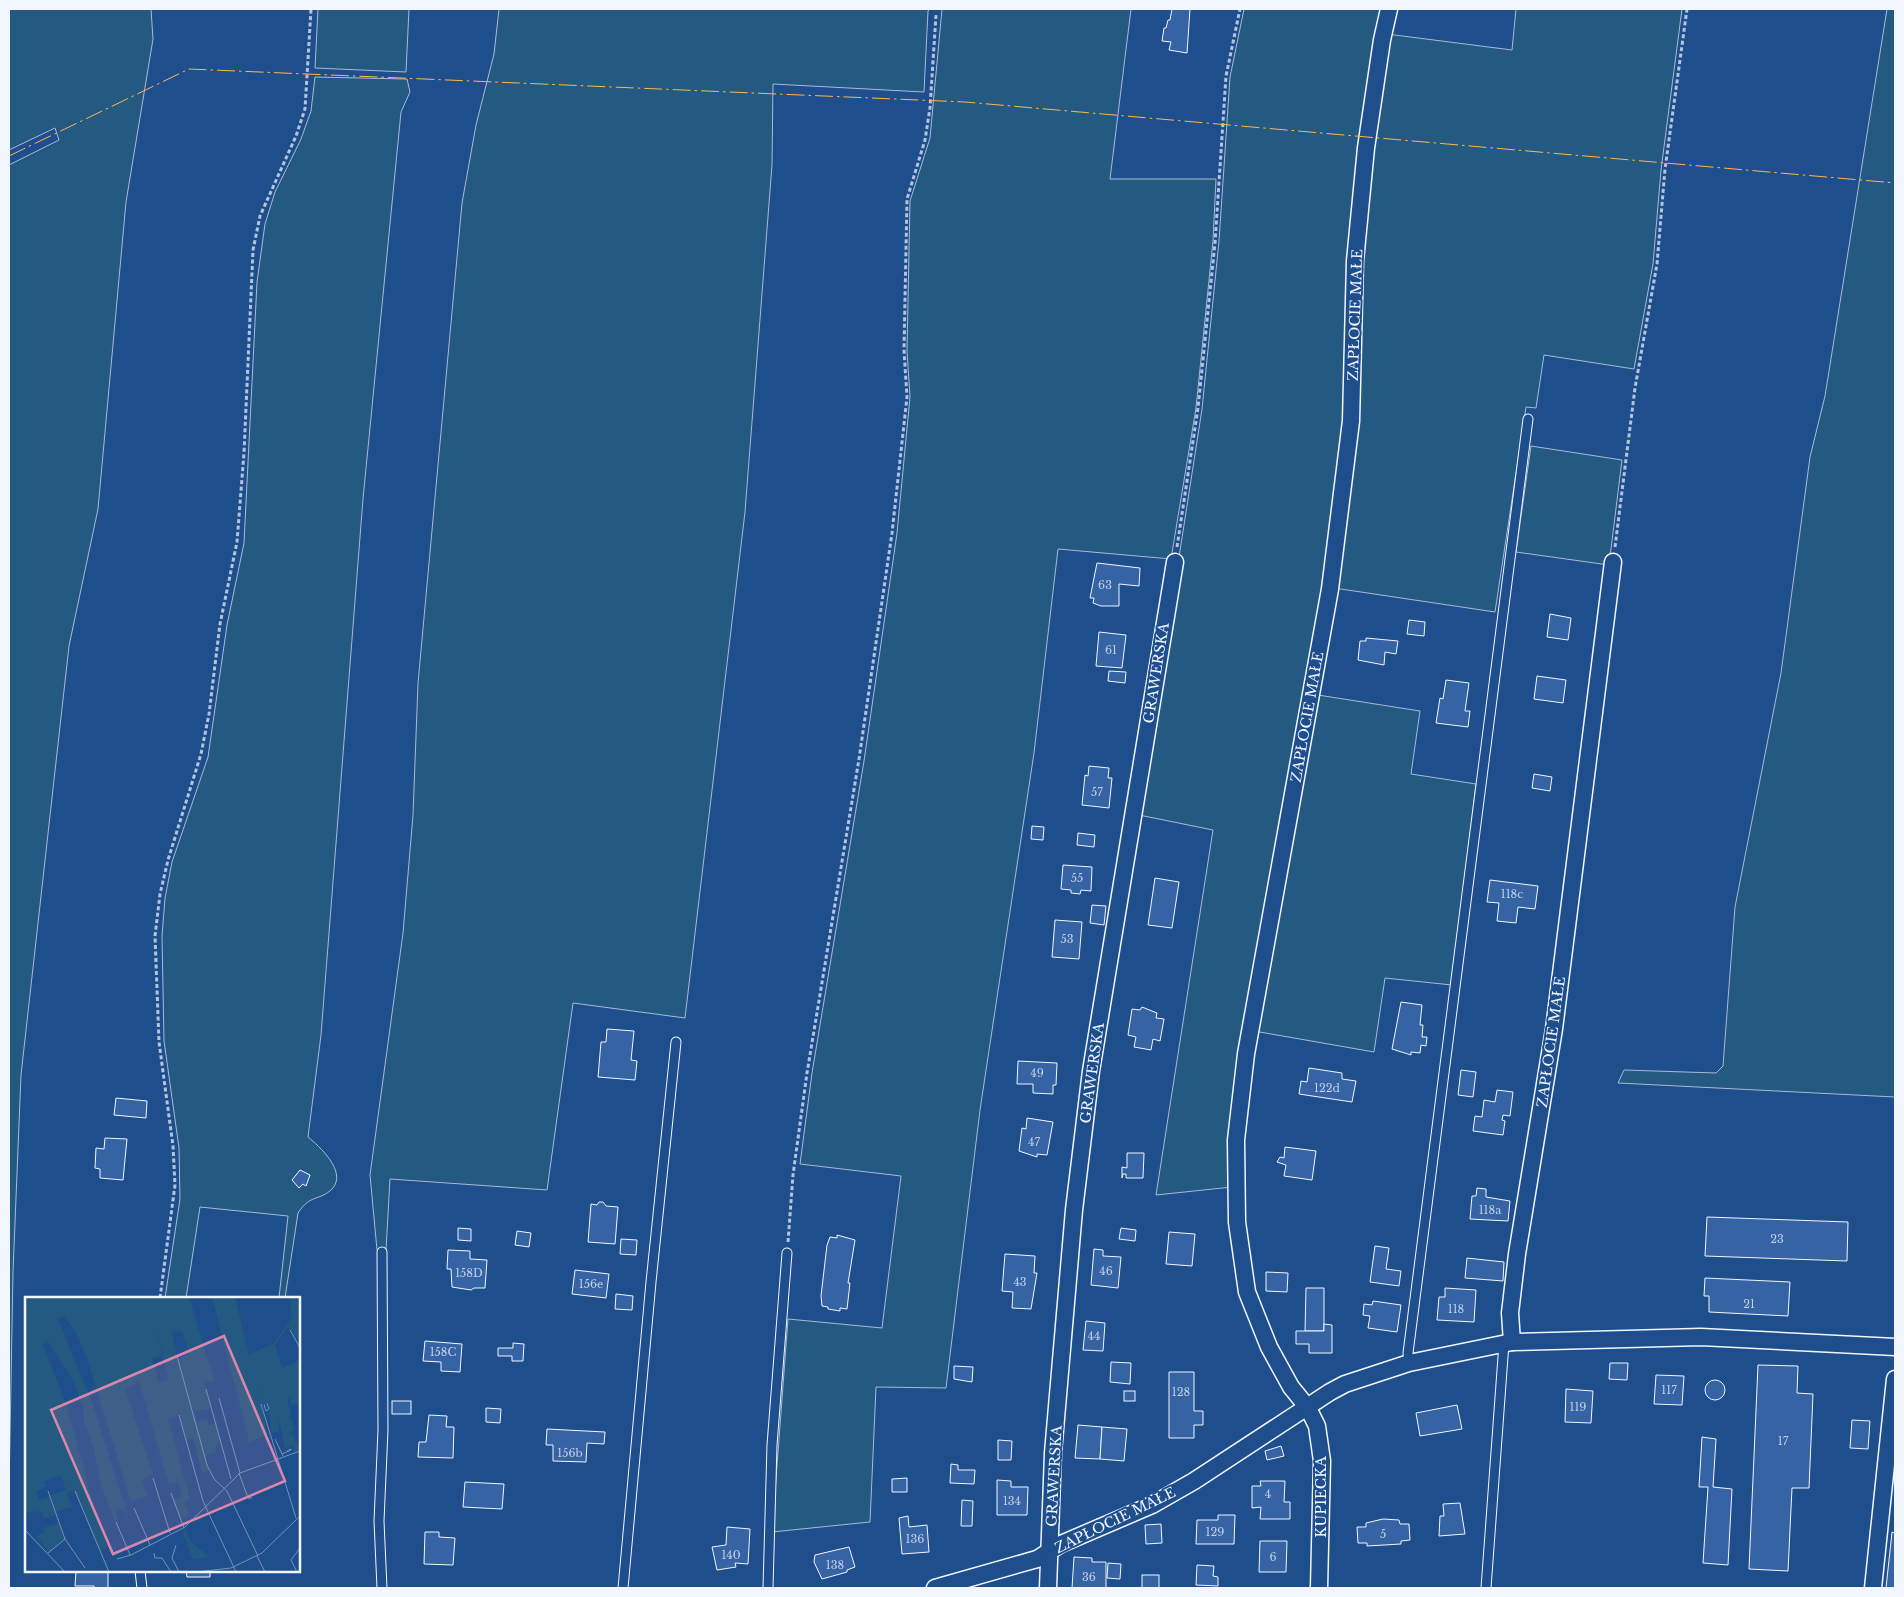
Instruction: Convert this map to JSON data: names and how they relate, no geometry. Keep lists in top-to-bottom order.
{
  "streets": {
    "street": ["ZAPŁOCIE MAŁE", "GRAWERSKA", "KUPIECKA"]
  },
  "crossings": [
    ["ZAPŁOCIE MAŁE", "GRAWERSKA"],
    ["ZAPŁOCIE MAŁE", "KUPIECKA"]
  ],
  "house_numbers": [
    "63",
    "61",
    "57",
    "55",
    "118c",
    "53",
    "49",
    "122d",
    "47",
    "118a",
    "23",
    "46",
    "158D",
    "43",
    "156e",
    "21",
    "118",
    "44",
    "158C",
    "117",
    "128",
    "119",
    "17",
    "156b",
    "4",
    "134",
    "129",
    "5",
    "136",
    "140",
    "6",
    "138",
    "36"
  ]
}
